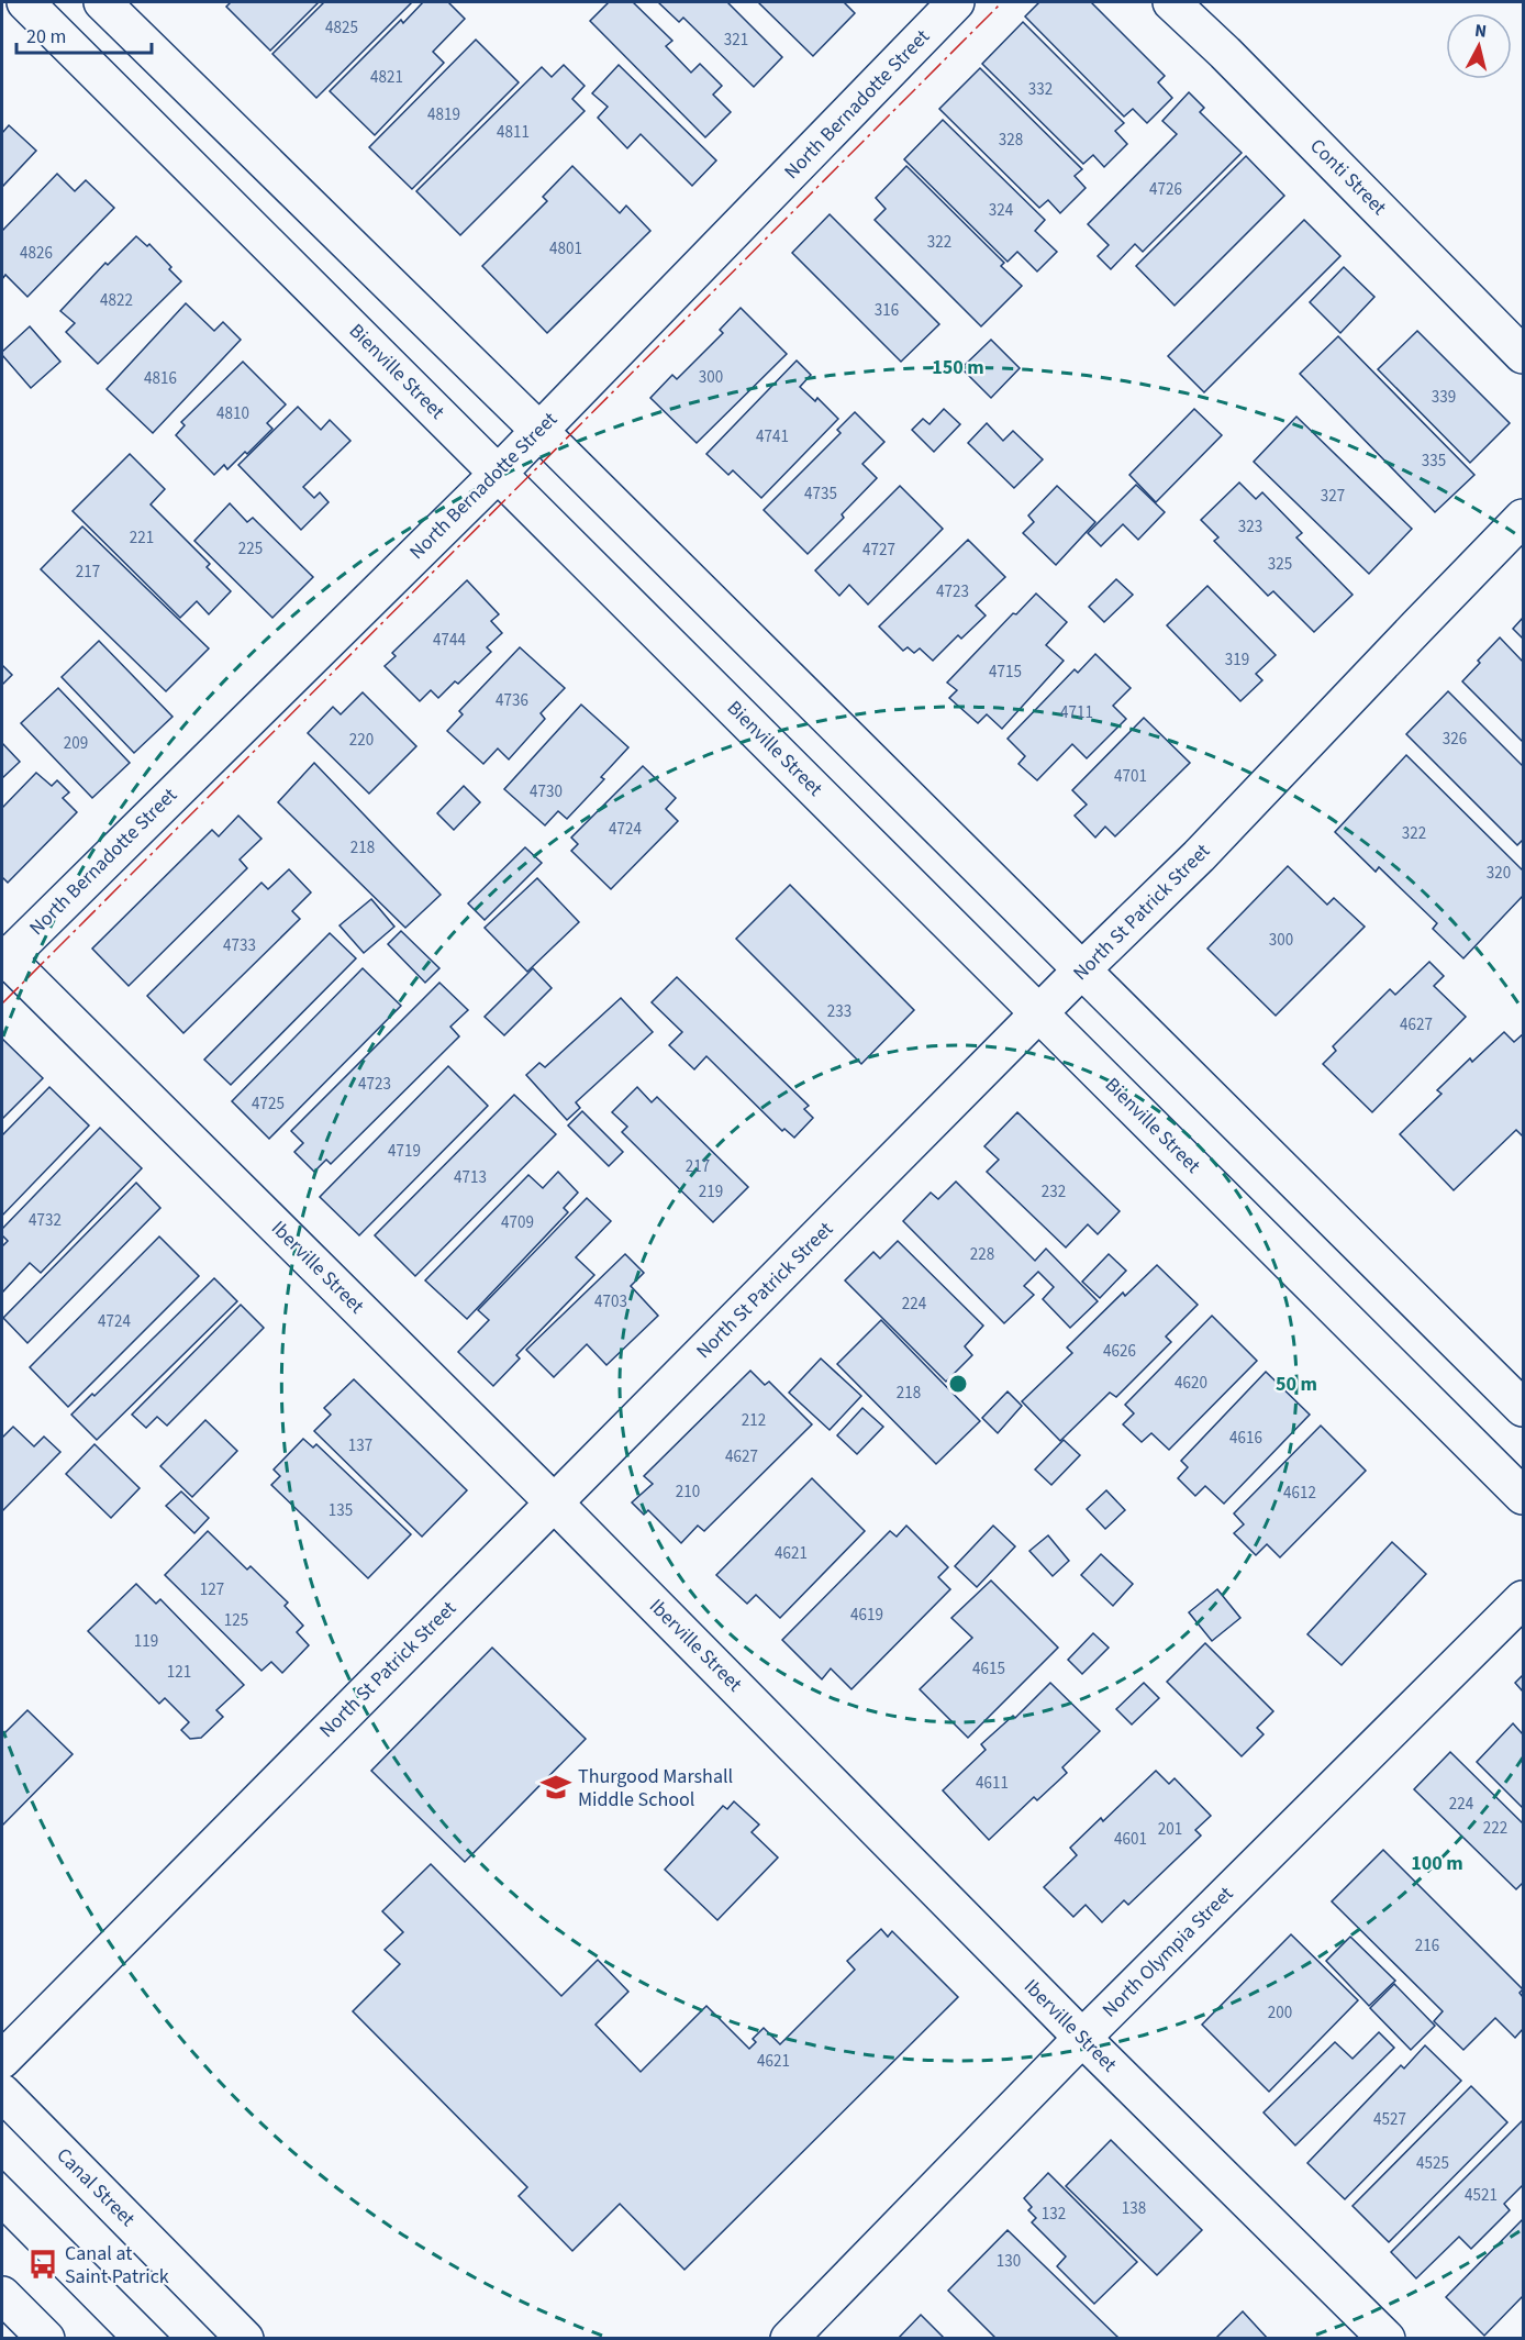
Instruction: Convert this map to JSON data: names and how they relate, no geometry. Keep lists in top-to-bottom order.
{
  "streets": {
    "street": [
      "North Bernadotte Street",
      "Conti Street",
      "Bienville Street",
      "North St Patrick Street",
      "Iberville Street",
      "North Olympia Street",
      "Canal Street"
    ]
  },
  "crossings": [
    ["North Bernadotte Street", "Bienville Street"],
    ["North Bernadotte Street", "Iberville Street"],
    ["Bienville Street", "North St Patrick Street"],
    ["North St Patrick Street", "Iberville Street"],
    ["Iberville Street", "North Olympia Street"]
  ],
  "places": {
    "school or university": ["Thurgood Marshall Middle School"],
    "bus stop": ["Canal at Saint Patrick"]
  },
  "house_numbers": [
    "4825",
    "321",
    "4821",
    "332",
    "4819",
    "4811",
    "328",
    "4726",
    "324",
    "322",
    "4801",
    "4826",
    "4822",
    "316",
    "300",
    "4816",
    "339",
    "4810",
    "4741",
    "335",
    "4735",
    "327",
    "323",
    "221",
    "225",
    "4727",
    "325",
    "217",
    "4723",
    "4744",
    "319",
    "4715",
    "4736",
    "4711",
    "326",
    "220",
    "209",
    "4701",
    "4730",
    "4724",
    "322",
    "218",
    "320",
    "300",
    "4733",
    "233",
    "4627",
    "4723",
    "4725",
    "4719",
    "217",
    "4713",
    "219",
    "232",
    "4732",
    "4709",
    "228",
    "4703",
    "224",
    "4724",
    "4626",
    "4620",
    "218",
    "212",
    "4616",
    "137",
    "4627",
    "210",
    "4612",
    "135",
    "4621",
    "127",
    "4619",
    "125",
    "119",
    "4615",
    "121",
    "4611",
    "224",
    "222",
    "201",
    "4601",
    "216",
    "200",
    "4621",
    "4527",
    "4525",
    "4521",
    "138",
    "132",
    "130"
  ],
  "scale_bar": "20 m",
  "north": "top",
  "rings": ["150 m", "50 m", "100 m"]
}
